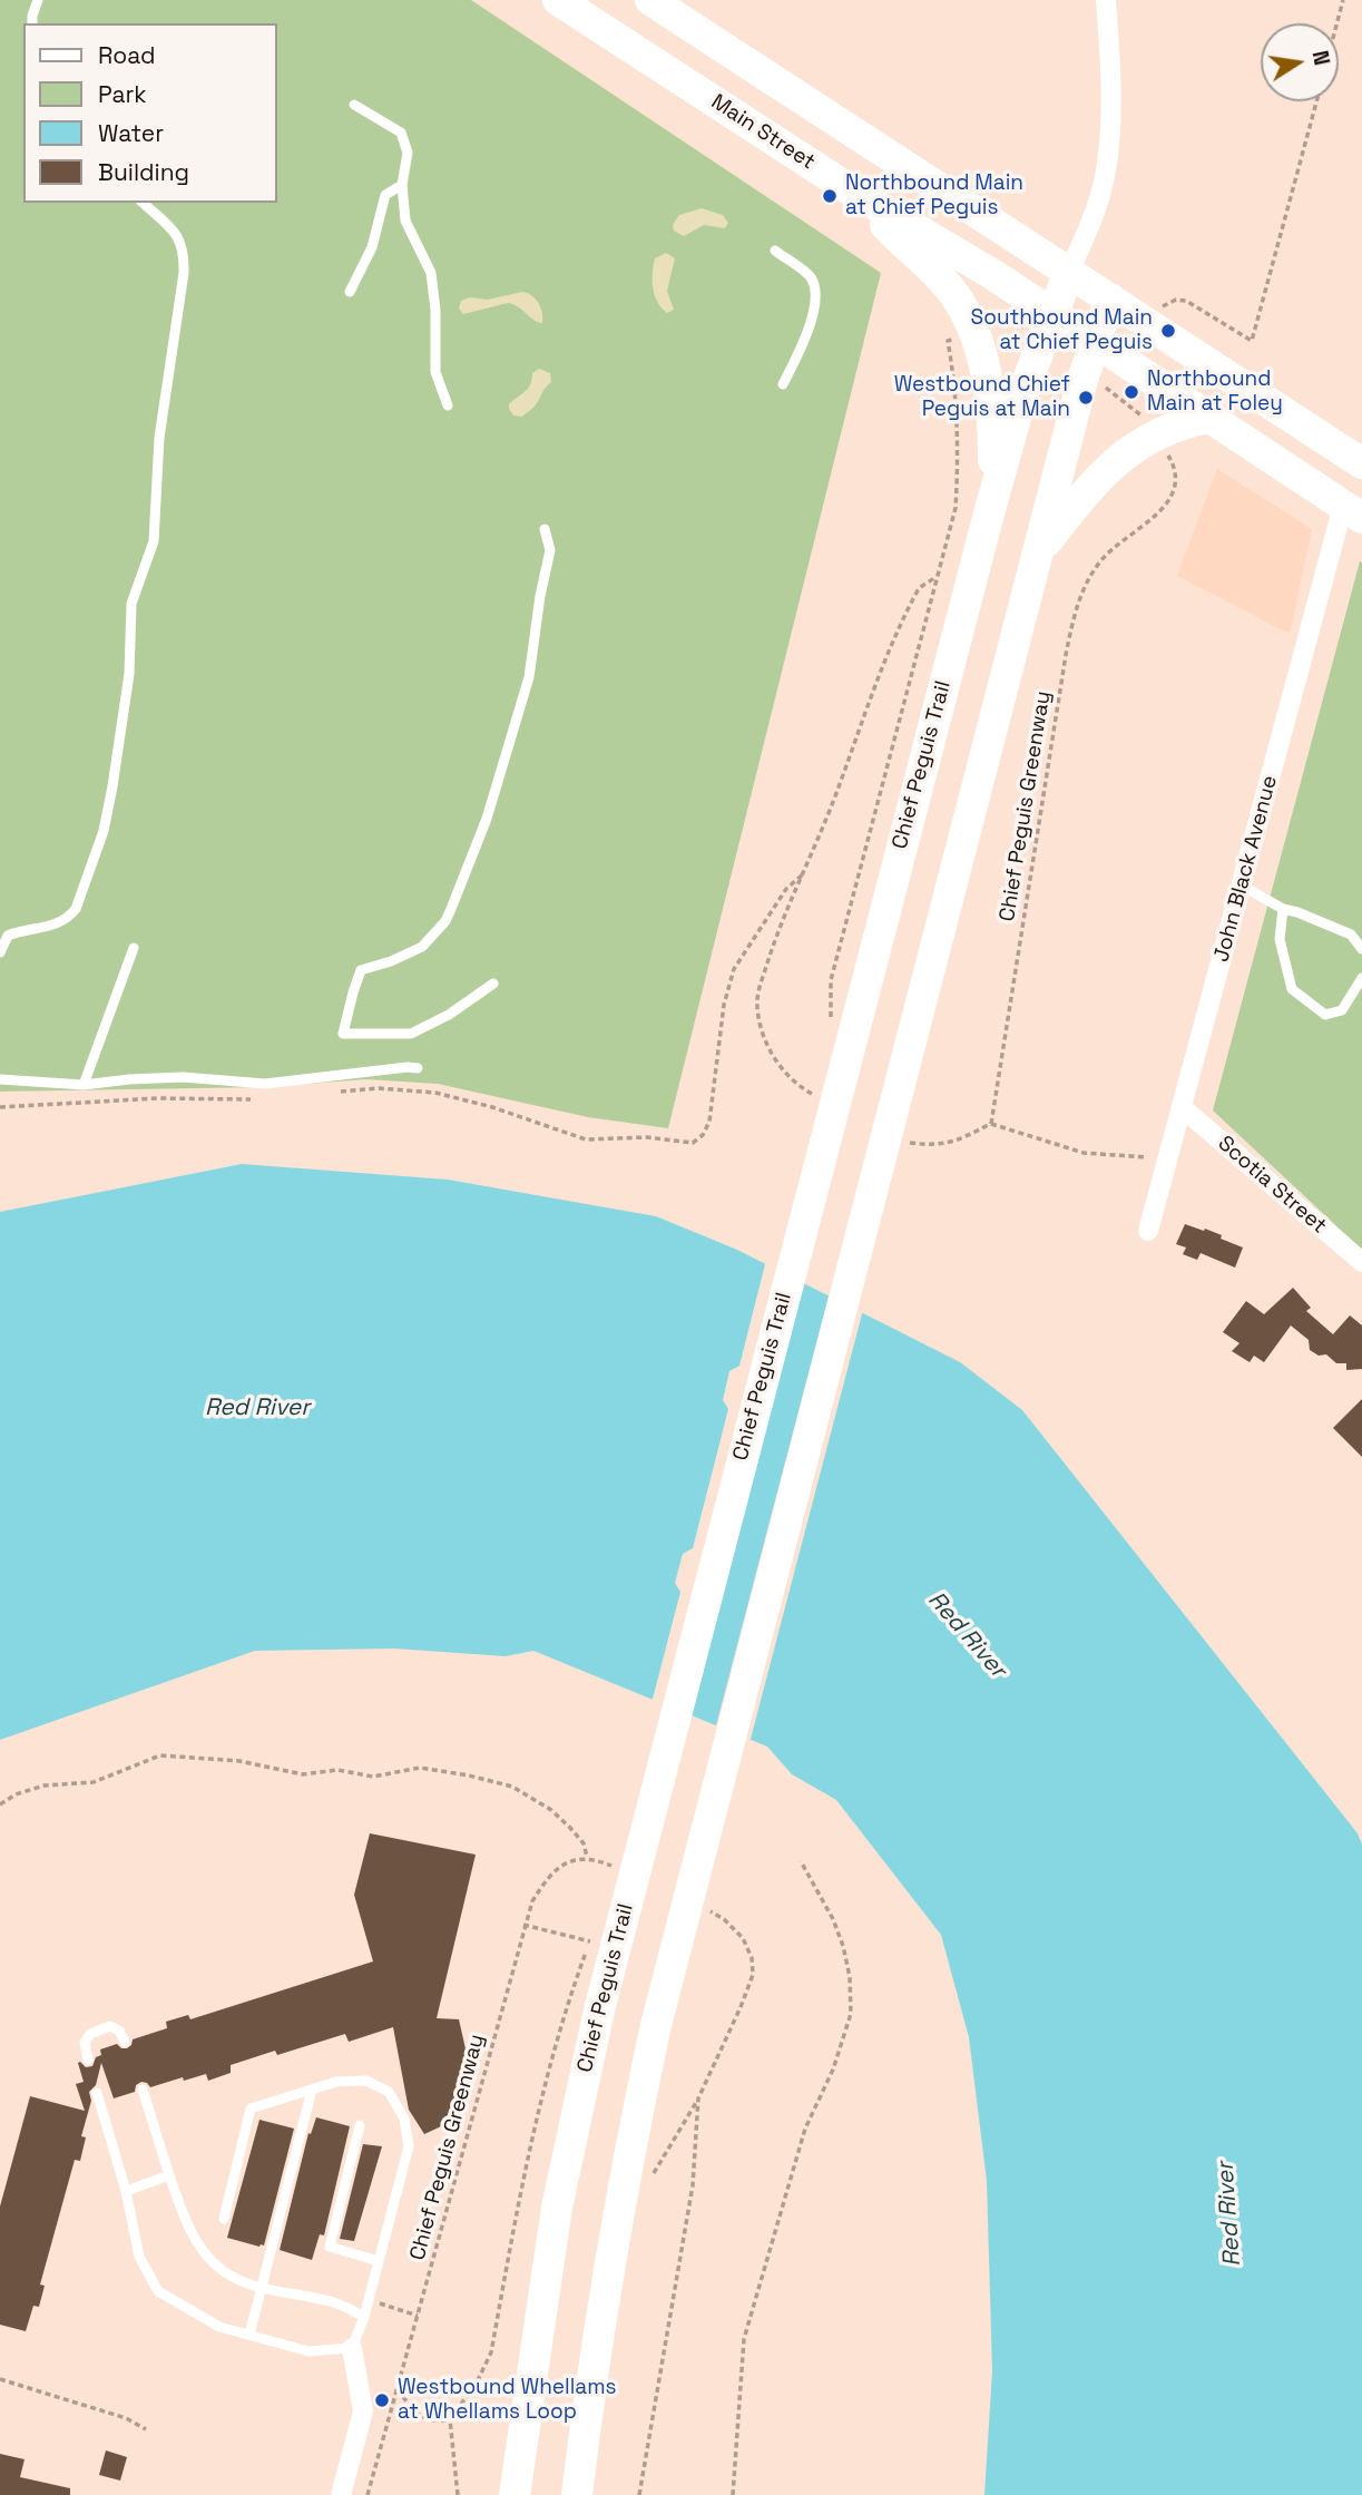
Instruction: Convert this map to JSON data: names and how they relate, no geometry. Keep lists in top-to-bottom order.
{
  "streets": {
    "main road": ["Main Street", "Chief Peguis Trail"],
    "street": ["John Black Avenue", "Scotia Street"],
    "path": ["Chief Peguis Greenway"]
  },
  "crossings": [
    ["Main Street", "Chief Peguis Trail"],
    ["Main Street", "John Black Avenue"],
    ["John Black Avenue", "Scotia Street"]
  ],
  "water": ["Red River"],
  "places": [
    "Northbound Main at Chief Peguis",
    "Southbound Main at Chief Peguis",
    "Northbound Main at Foley",
    "Westbound Chief Peguis at Main",
    "Westbound Whellams at Whellams Loop"
  ],
  "legend": [
    "Road",
    "Park",
    "Water",
    "Building"
  ],
  "north": "right"
}
